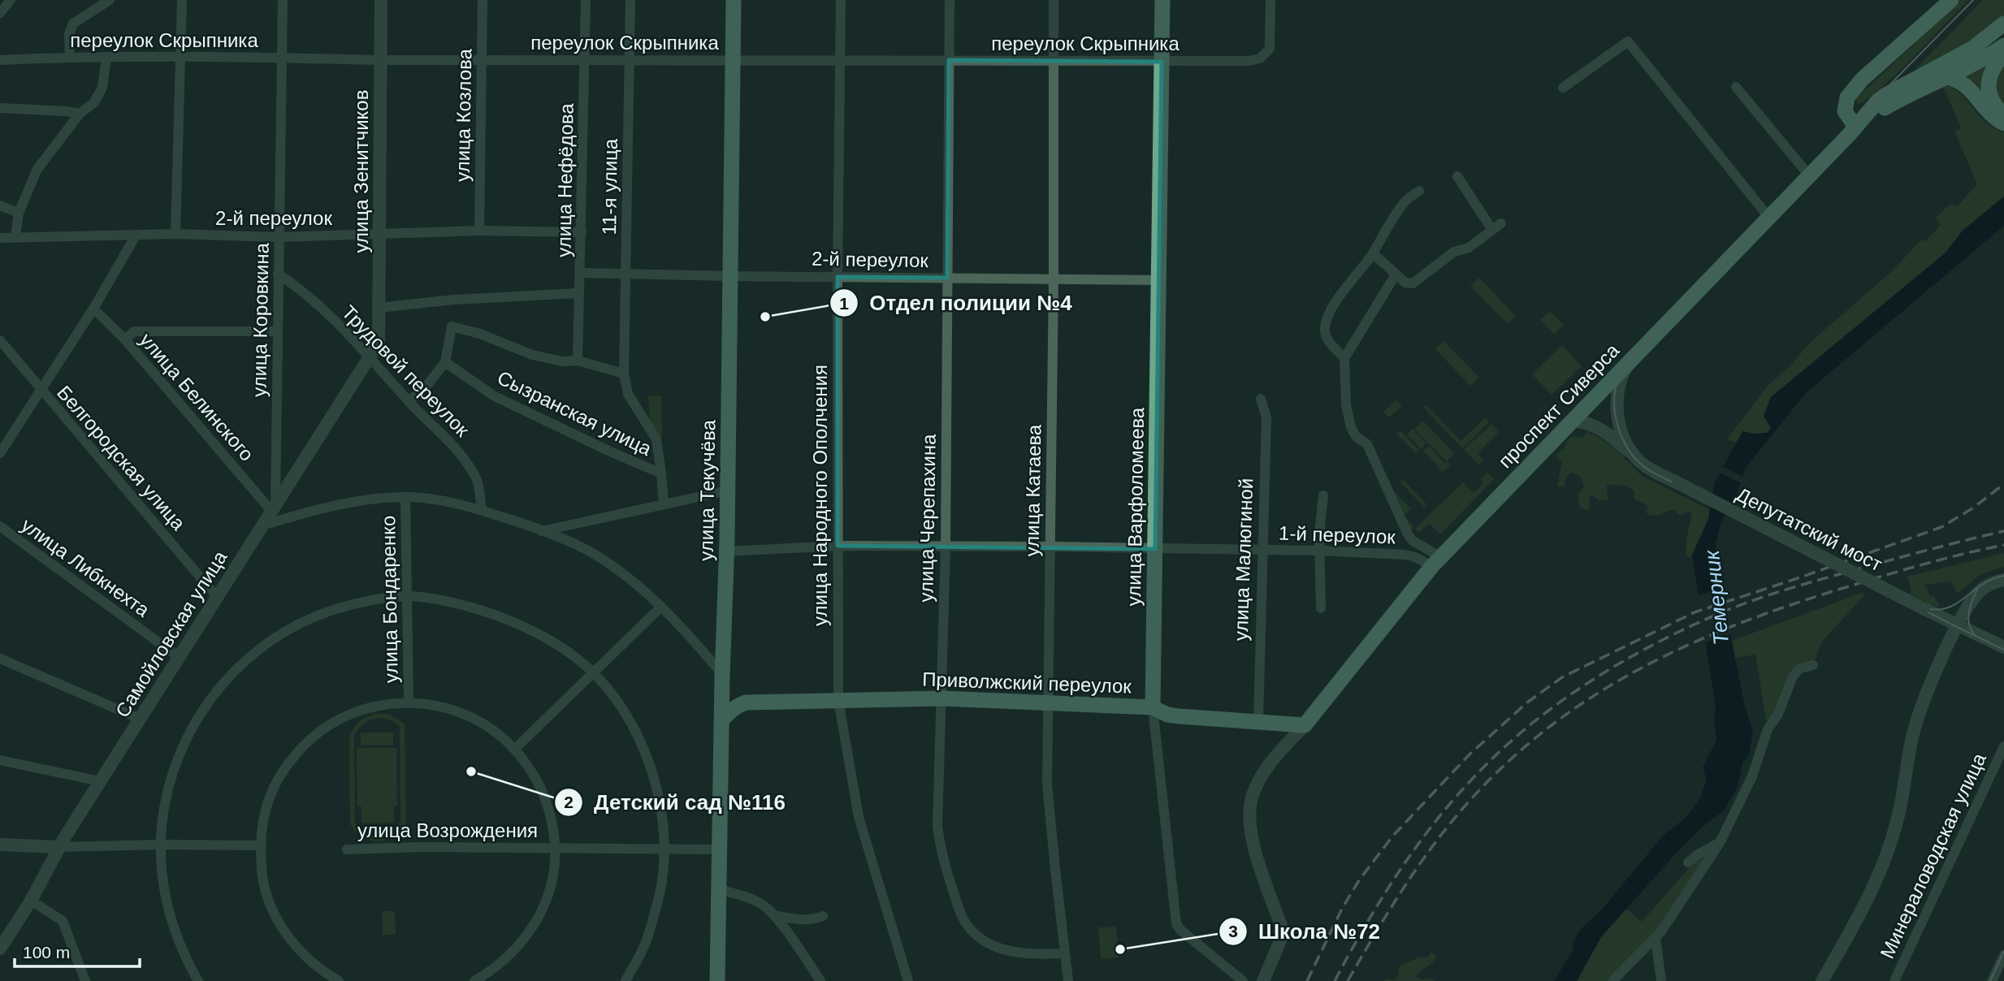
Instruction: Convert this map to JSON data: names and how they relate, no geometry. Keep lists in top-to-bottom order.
{
  "streets": {
    "main road": [
      "проспект Сиверса",
      "улица Текучёва",
      "улица Варфоломеева",
      "Приволжский переулок"
    ],
    "street": [
      "переулок Скрыпника",
      "улица Козлова",
      "улица Зенитчиков",
      "улица Нефёдова",
      "11-я улица",
      "2-й переулок",
      "улица Коровкина",
      "Трудовой переулок",
      "улица Белинского",
      "Сызранская улица",
      "Белгородская улица",
      "улица Катаева",
      "улица Народного Ополчения",
      "улица Черепахина",
      "Депутатский мост",
      "1-й переулок",
      "улица Малюгиной",
      "улица Либкнехта",
      "улица Бондаренко",
      "Самойловская улица",
      "улица Возрождения",
      "Минераловодская улица"
    ]
  },
  "crossings": [
    ["переулок Скрыпника", "улица Козлова"],
    ["переулок Скрыпника", "улица Зенитчиков"],
    ["переулок Скрыпника", "улица Нефёдова"],
    ["переулок Скрыпника", "11-я улица"],
    ["переулок Скрыпника", "улица Коровкина"],
    ["переулок Скрыпника", "улица Текучёва"],
    ["переулок Скрыпника", "улица Катаева"],
    ["переулок Скрыпника", "улица Народного Ополчения"],
    ["переулок Скрыпника", "улица Варфоломеева"],
    ["переулок Скрыпника", "улица Черепахина"],
    ["улица Козлова", "2-й переулок"],
    ["улица Зенитчиков", "2-й переулок"],
    ["улица Зенитчиков", "Самойловская улица"],
    ["улица Нефёдова", "2-й переулок"],
    ["11-я улица", "2-й переулок"],
    ["11-я улица", "Сызранская улица"],
    ["2-й переулок", "улица Коровкина"],
    ["2-й переулок", "улица Текучёва"],
    ["2-й переулок", "улица Катаева"],
    ["2-й переулок", "улица Народного Ополчения"],
    ["2-й переулок", "улица Варфоломеева"],
    ["2-й переулок", "улица Черепахина"],
    ["улица Коровкина", "Трудовой переулок"],
    ["улица Коровкина", "улица Белинского"],
    ["улица Коровкина", "Самойловская улица"],
    ["Трудовой переулок", "Самойловская улица"],
    ["улица Белинского", "Самойловская улица"],
    ["проспект Сиверса", "Депутатский мост"],
    ["проспект Сиверса", "1-й переулок"],
    ["проспект Сиверса", "Приволжский переулок"],
    ["Белгородская улица", "Самойловская улица"],
    ["улица Текучёва", "1-й переулок"],
    ["улица Текучёва", "улица Возрождения"],
    ["улица Катаева", "улица Черепахина"],
    ["улица Катаева", "1-й переулок"],
    ["улица Катаева", "Приволжский переулок"],
    ["улица Народного Ополчения", "1-й переулок"],
    ["улица Народного Ополчения", "Приволжский переулок"],
    ["улица Варфоломеева", "1-й переулок"],
    ["улица Варфоломеева", "Приволжский переулок"],
    ["улица Черепахина", "1-й переулок"],
    ["улица Черепахина", "Приволжский переулок"],
    ["1-й переулок", "улица Малюгиной"],
    ["улица Малюгиной", "Приволжский переулок"],
    ["улица Либкнехта", "Самойловская улица"]
  ],
  "water": ["Темерник"],
  "places": ["Отдел полиции №4", "Детский сад №116", "Школа №72"],
  "scale_bar": "100 m"
}
